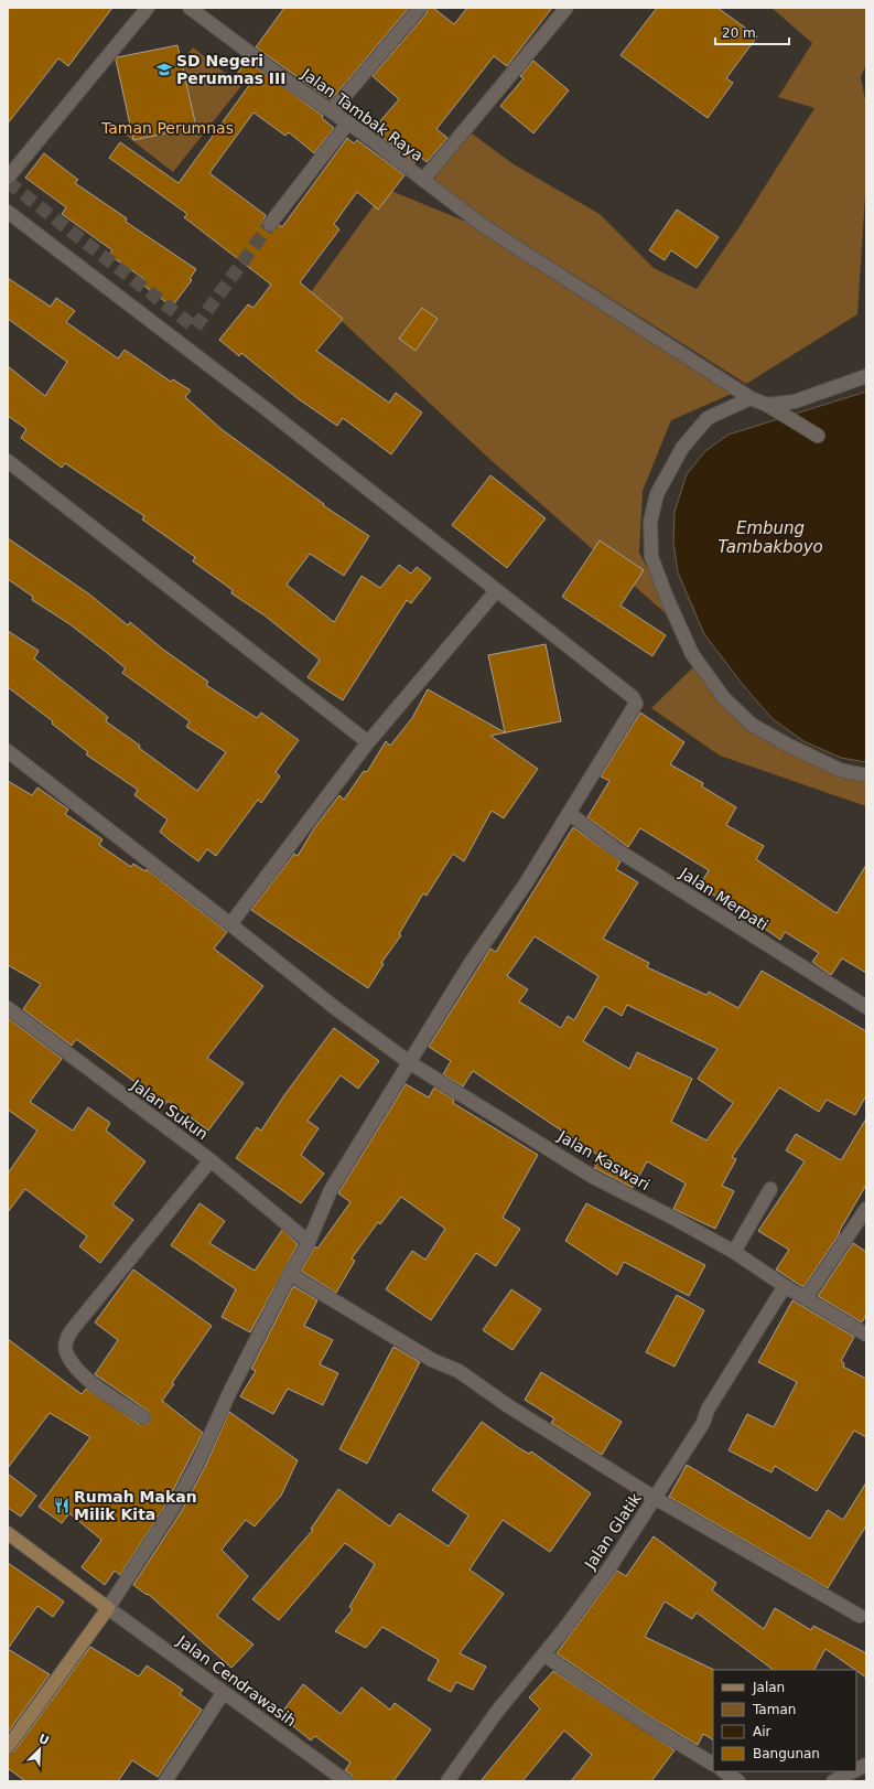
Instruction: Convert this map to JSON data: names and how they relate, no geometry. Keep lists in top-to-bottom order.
{
  "streets": {
    "street": [
      "Jalan Tambak Raya",
      "Jalan Merpati",
      "Jalan Sukun",
      "Jalan Kaswari",
      "Jalan Glatik",
      "Jalan Cendrawasih"
    ]
  },
  "crossings": [
    ["Jalan Kaswari", "Jalan Glatik"]
  ],
  "water": ["Embung Tambakboyo"],
  "parks": ["Taman Perumnas"],
  "places": {
    "school or university": ["SD Negeri Perumnas III"],
    "restaurant": ["Rumah Makan Milik Kita"]
  },
  "legend": [
    "Jalan",
    "Taman",
    "Air",
    "Bangunan"
  ],
  "scale_bar": "20 m",
  "north": "top right"
}
